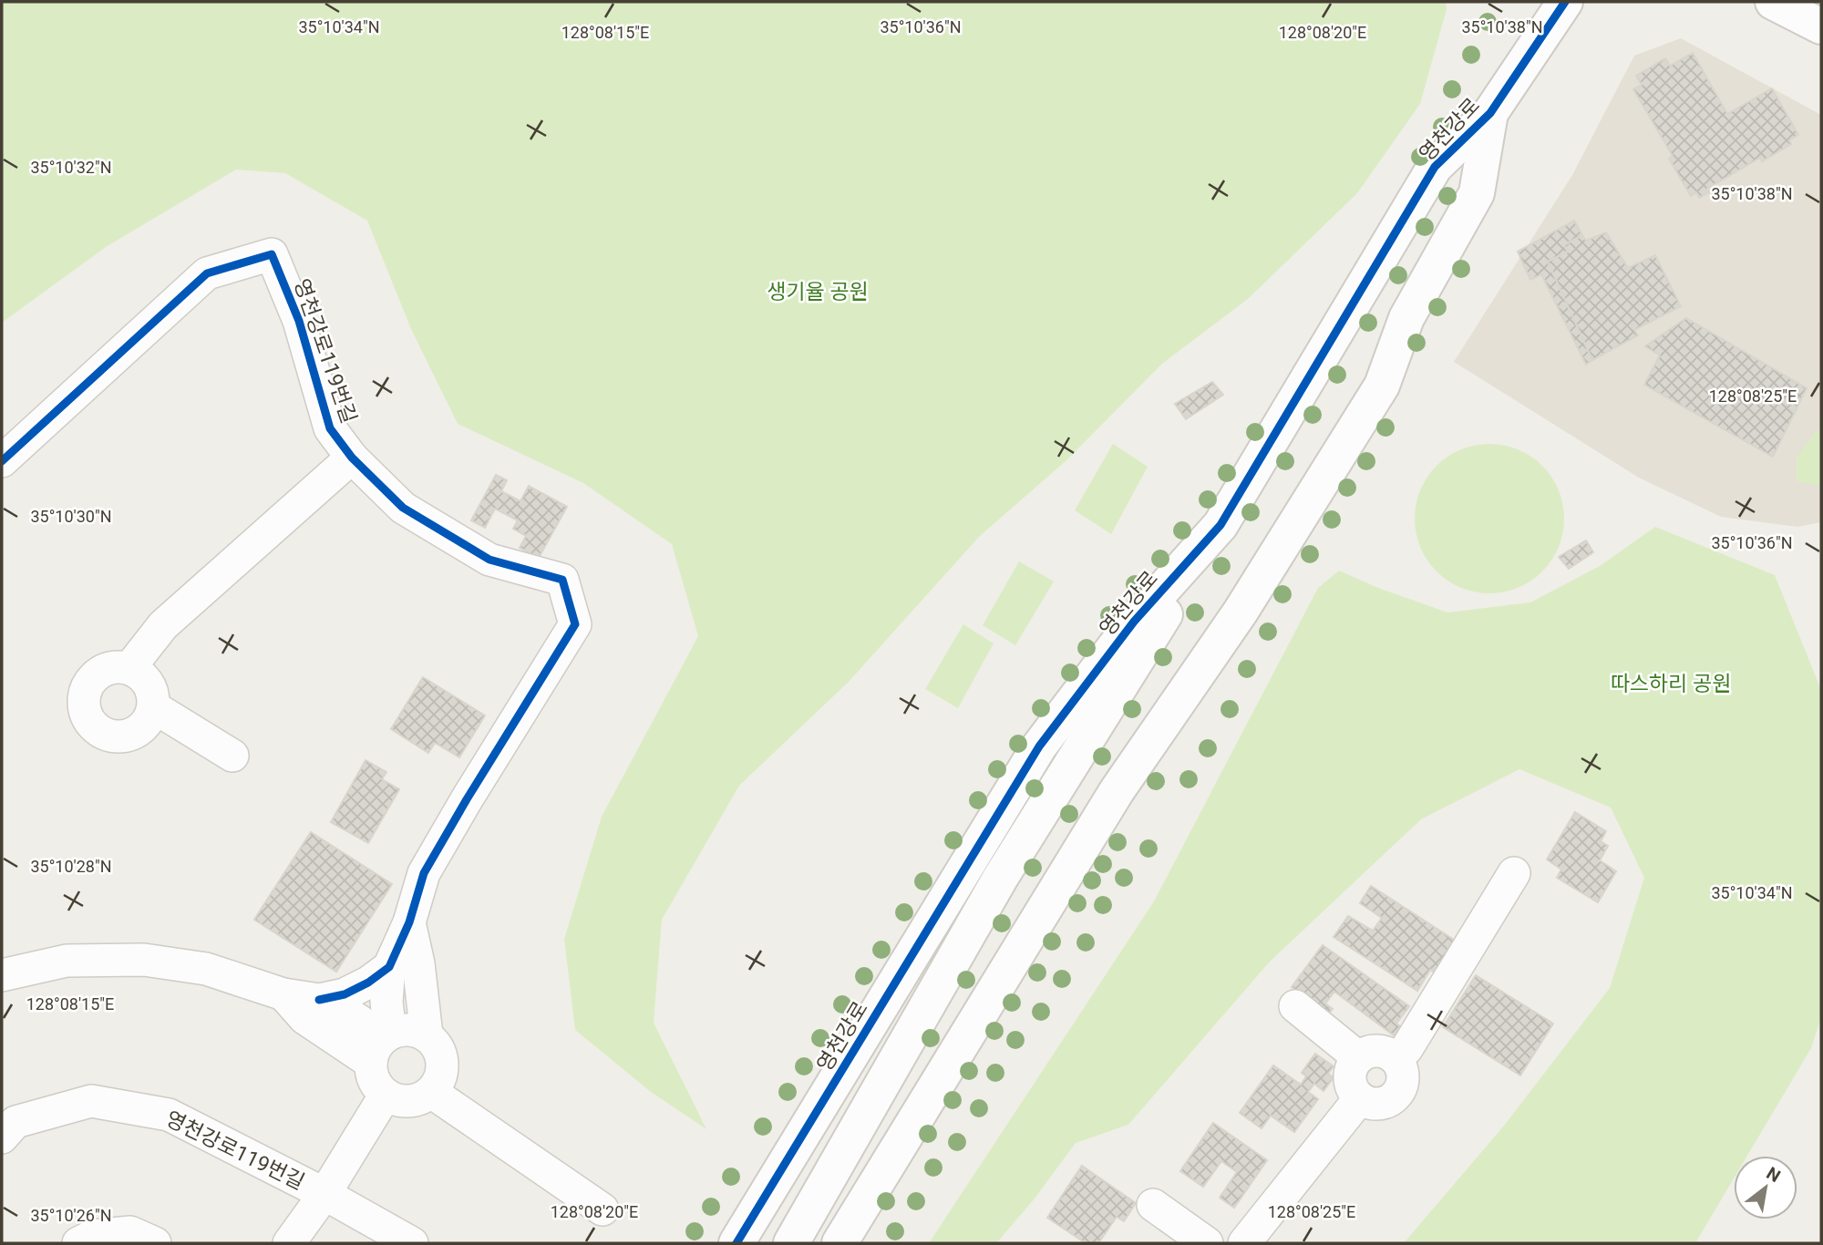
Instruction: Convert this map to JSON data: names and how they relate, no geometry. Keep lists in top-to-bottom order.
{
  "streets": {
    "street": ["영천강로", "영천강로119번길"]
  },
  "parks": ["생기율 공원", "따스하리 공원"],
  "north": "top right",
  "coordinates": [
    "35°10'34\"N",
    "35°10'36\"N",
    "35°10'38\"N",
    "128°08'20\"E",
    "128°08'15\"E",
    "35°10'32\"N",
    "128°08'25\"E",
    "35°10'30\"N",
    "35°10'28\"N",
    "35°10'26\"N"
  ]
}
